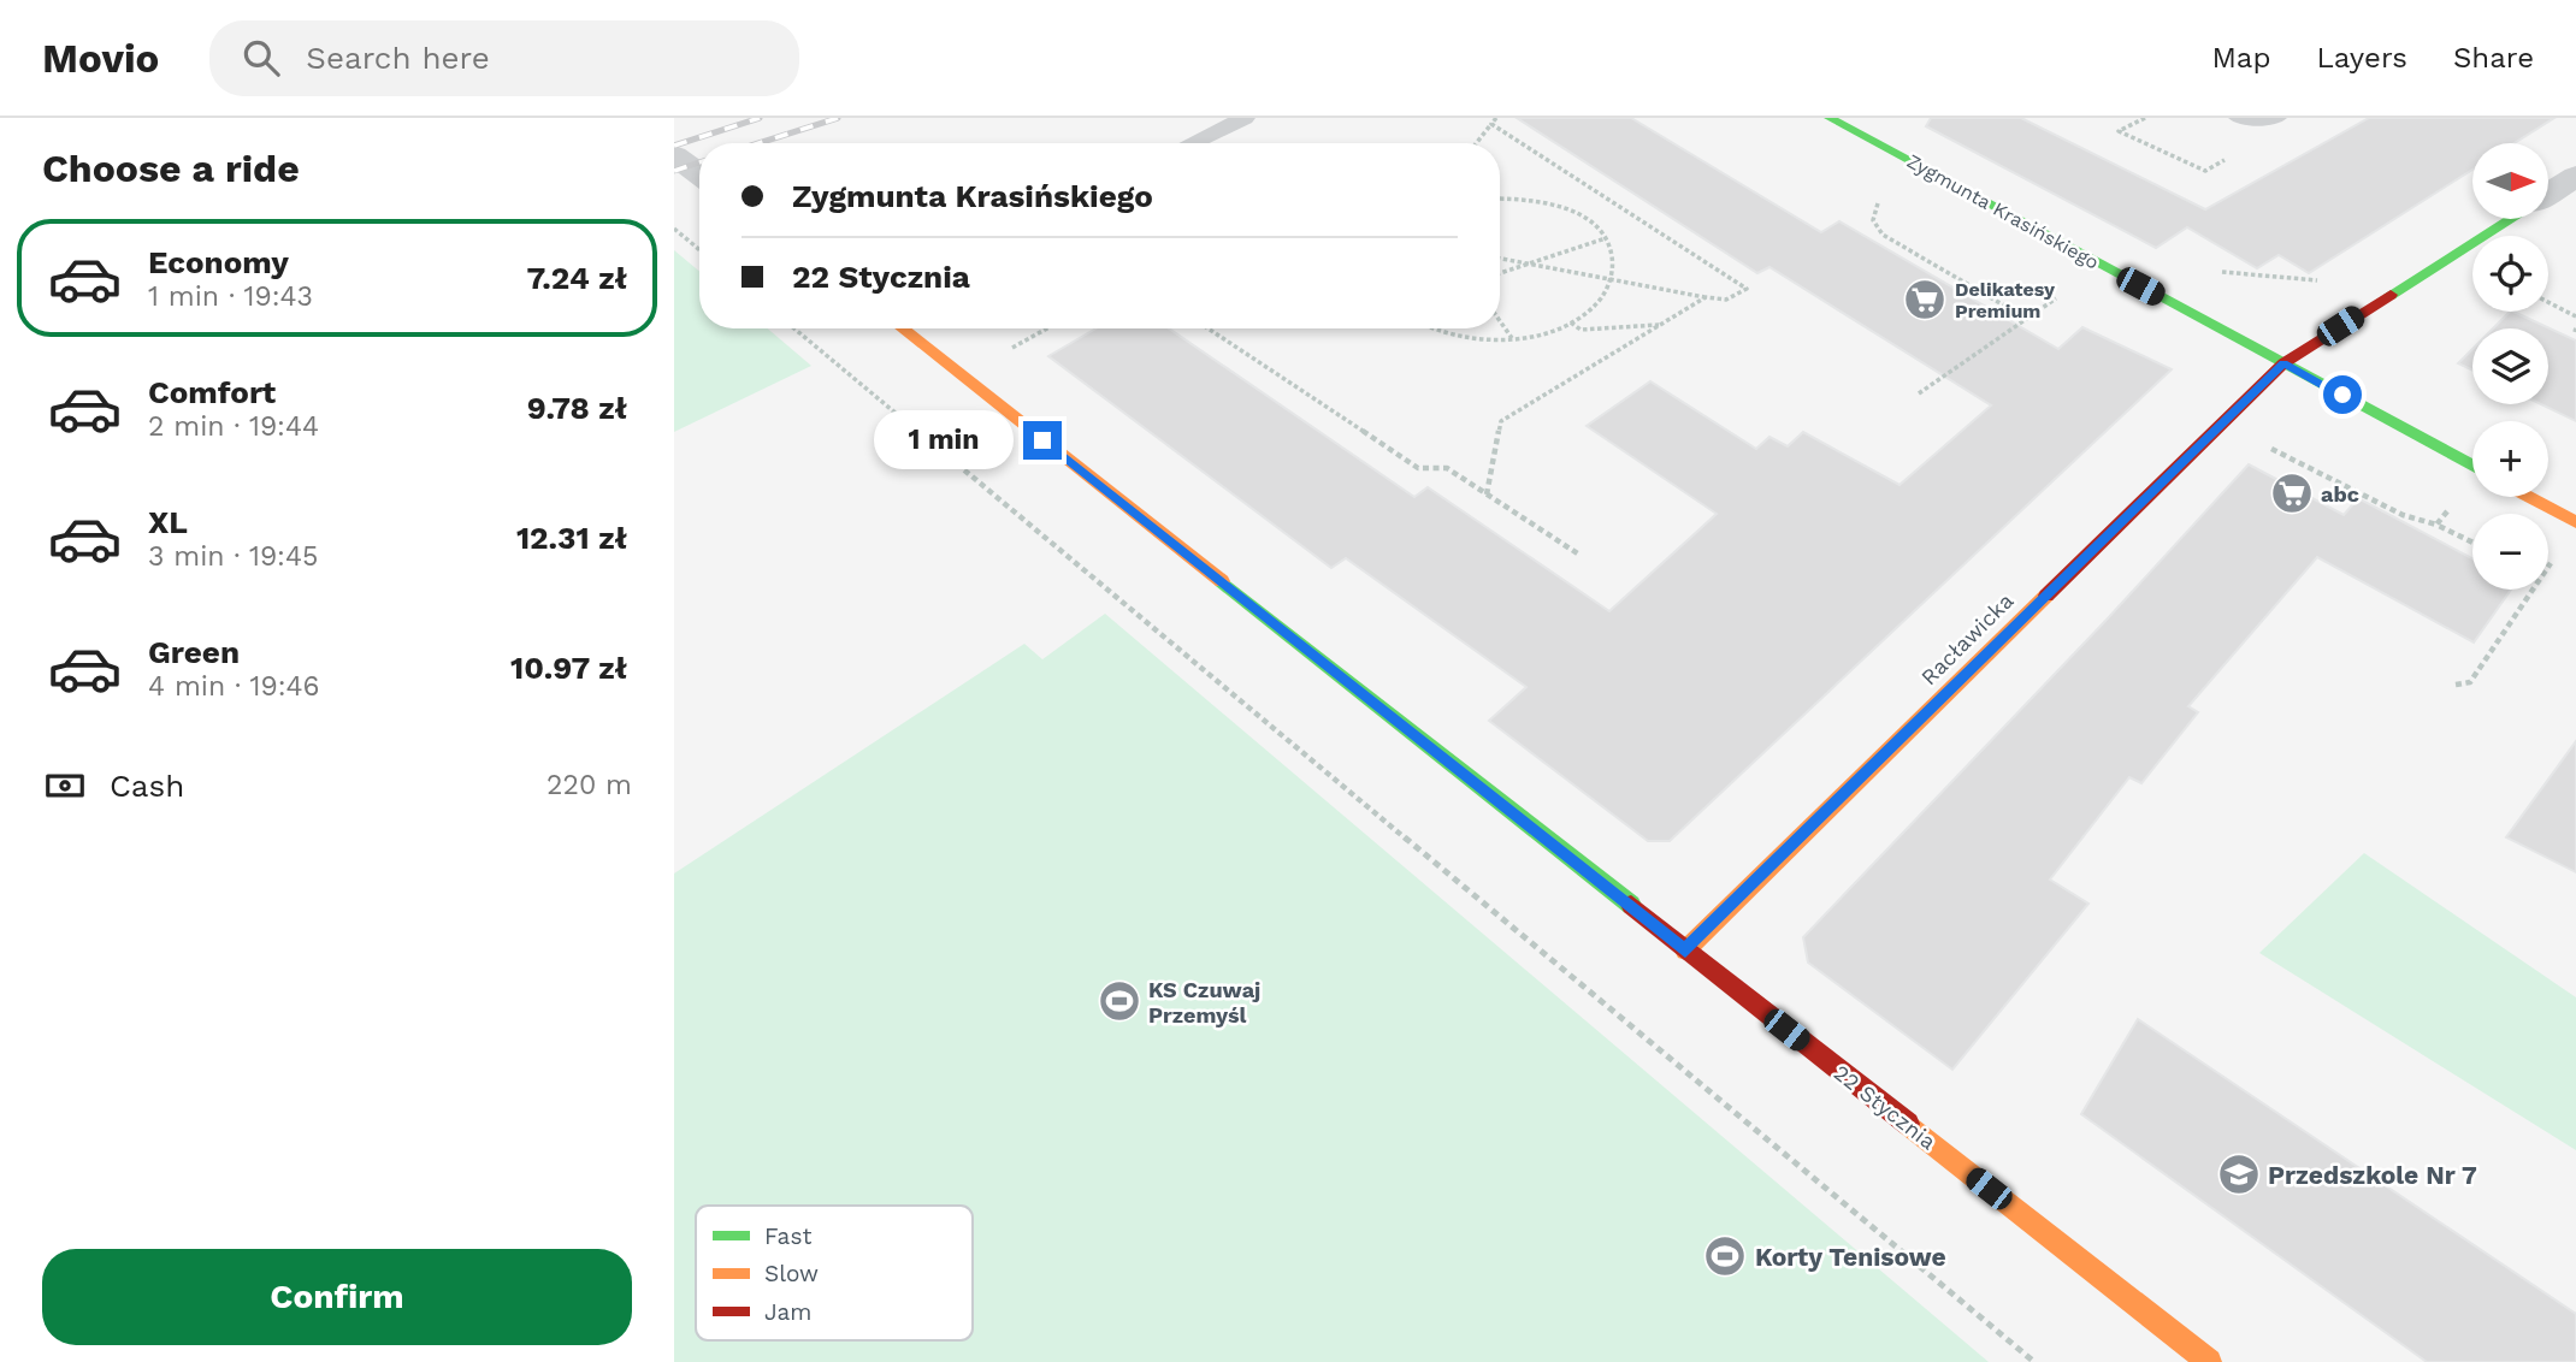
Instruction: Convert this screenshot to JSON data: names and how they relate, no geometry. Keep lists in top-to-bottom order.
{
  "streets": {
    "street": ["Zygmunta Krasińskiego", "Racławicka", "22 Stycznia"]
  },
  "crossings": [
    ["Zygmunta Krasińskiego", "Racławicka"],
    ["Racławicka", "22 Stycznia"]
  ],
  "places": {
    "supermarket": ["Delikatesy Premium", "abc"],
    "sports": ["KS Czuwaj Przemyśl", "Korty Tenisowe"],
    "school or university": ["Przedszkole Nr 7"]
  },
  "legend": ["Fast", "Slow", "Jam"],
  "north": "right",
  "page": {
    "header": "Movio",
    "search": "Search here",
    "nav": ["Map", "Layers", "Share"],
    "heading": "Choose a ride",
    "map_buttons": ["+", "−"],
    "banner": ["Zygmunta Krasińskiego", "22 Stycznia"],
    "list": [
      {
        "name": "Economy",
        "note": "1 min · 19:43",
        "value": "7.24 zł"
      },
      {
        "name": "Comfort",
        "note": "2 min · 19:44",
        "value": "9.78 zł"
      },
      {
        "name": "XL",
        "note": "3 min · 19:45",
        "value": "12.31 zł"
      },
      {
        "name": "Green",
        "note": "4 min · 19:46",
        "value": "10.97 zł"
      }
    ],
    "bubble": "1 min",
    "pay": ["Cash", "220 m"],
    "buttons": "Confirm"
  }
}
